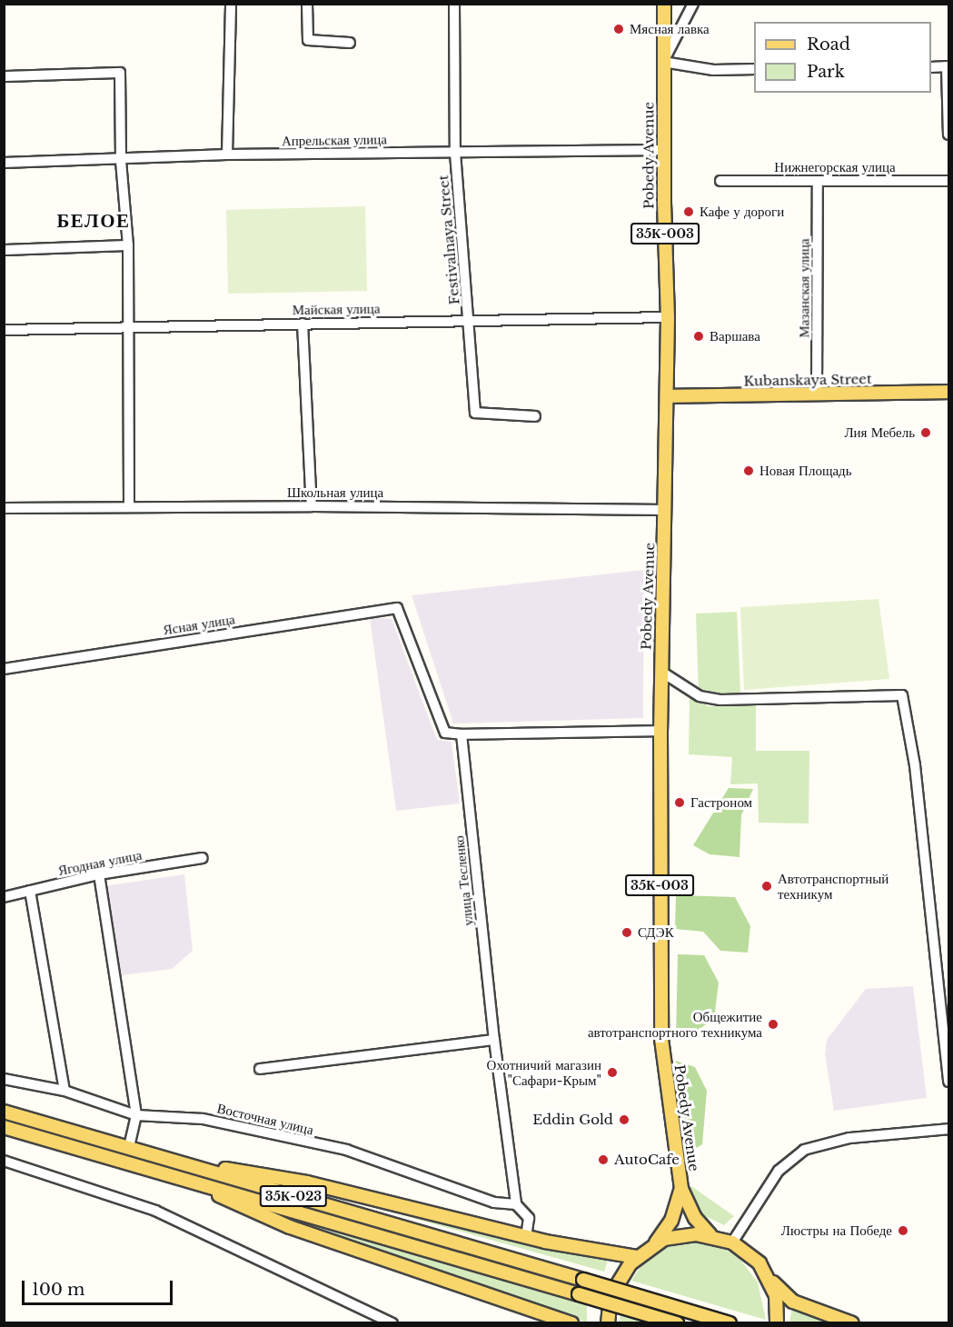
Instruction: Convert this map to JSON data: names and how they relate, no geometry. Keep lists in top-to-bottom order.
{
  "streets": {
    "main road": [
      "Pobedy Avenue",
      "35К-003",
      "Kubanskaya Street",
      "35К-023"
    ],
    "street": [
      "Апрельская улица",
      "Нижнегорская улица",
      "Festivalnaya Street",
      "Мазанская улица",
      "Майская улица",
      "Школьная улица",
      "Ясная улица",
      "Ягодная улица",
      "улица Тесленко",
      "Восточная улица"
    ]
  },
  "crossings": [
    ["Апрельская улица", "Pobedy Avenue"],
    ["Апрельская улица", "Festivalnaya Street"],
    ["Pobedy Avenue", "Майская улица"],
    ["Pobedy Avenue", "Kubanskaya Street"],
    ["Pobedy Avenue", "Школьная улица"],
    ["Нижнегорская улица", "Мазанская улица"],
    ["Festivalnaya Street", "Майская улица"],
    ["Мазанская улица", "Kubanskaya Street"],
    ["Ясная улица", "улица Тесленко"],
    ["улица Тесленко", "Восточная улица"]
  ],
  "districts": ["БЕЛОЕ"],
  "places": [
    "Мясная лавка",
    "Кафе у дороги",
    "Варшава",
    "Лия Мебель",
    "Новая Площадь",
    "Гастроном",
    "Автотранспортный техникум",
    "СДЭК",
    "Общежитие автотранспортного техникума",
    "Охотничий магазин \"Сафари-Крым\"",
    "Eddin Gold",
    "AutoCafe",
    "Люстры на Победе"
  ],
  "legend": ["Road", "Park"],
  "scale_bar": "100 m"
}
